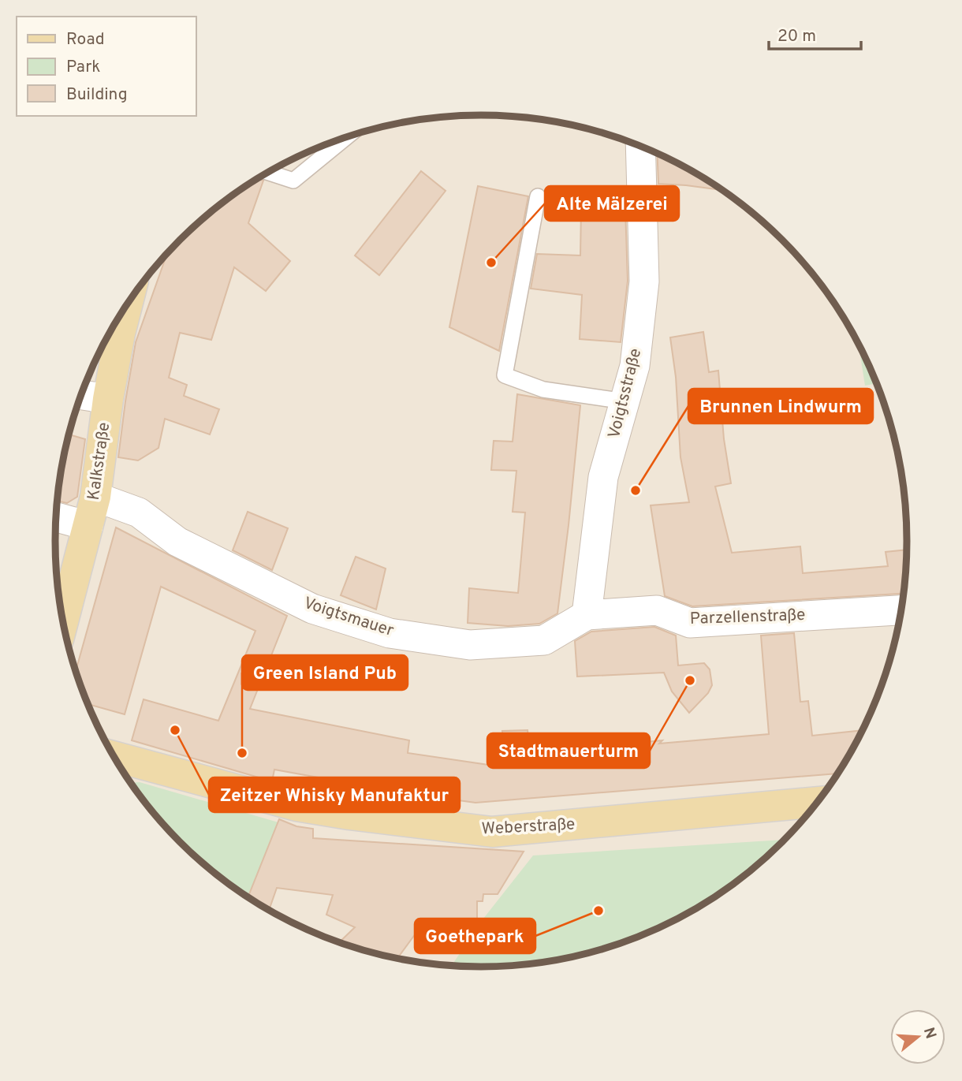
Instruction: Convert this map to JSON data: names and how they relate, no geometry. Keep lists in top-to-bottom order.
{
  "streets": {
    "main road": ["Kalkstraße", "Weberstraße"],
    "street": ["Voigtsstraße", "Voigtsmauer", "Parzellenstraße"]
  },
  "crossings": [
    ["Voigtsstraße", "Voigtsmauer"],
    ["Voigtsstraße", "Parzellenstraße"],
    ["Kalkstraße", "Voigtsmauer"],
    ["Voigtsmauer", "Parzellenstraße"]
  ],
  "places": [
    "Alte Mälzerei",
    "Brunnen Lindwurm",
    "Stadtmauerturm",
    "Zeitzer Whisky Manufaktur",
    "Green Island Pub",
    "Goethepark"
  ],
  "legend": ["Road", "Park", "Building"],
  "scale_bar": "20 m",
  "north": "right"
}
